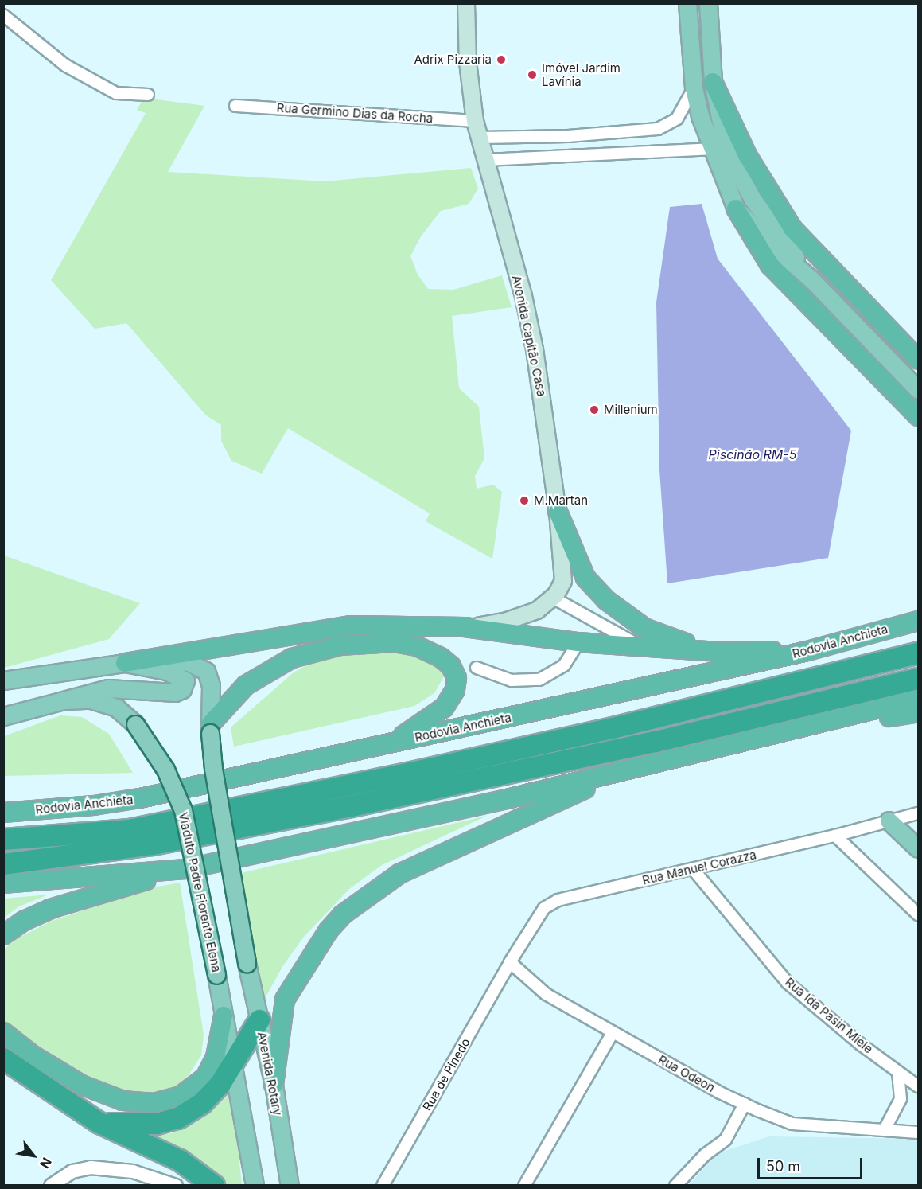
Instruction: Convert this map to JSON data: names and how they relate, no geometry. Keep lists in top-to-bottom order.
{
  "streets": {
    "highway": ["Rodovia Anchieta"],
    "main road": ["Avenida Capitão Casa", "Viaduto Padre Fiorente Elena", "Avenida Rotary"],
    "street": [
      "Rua Germino Dias da Rocha",
      "Rua Manuel Corazza",
      "Rua Ida Pasin Miele",
      "Rua Odeon",
      "Rua de Pinedo"
    ]
  },
  "crossings": [
    ["Rua Germino Dias da Rocha", "Avenida Capitão Casa"],
    ["Rua Manuel Corazza", "Rua Ida Pasin Miele"],
    ["Rua Manuel Corazza", "Rua Odeon"],
    ["Rua Manuel Corazza", "Rua de Pinedo"],
    ["Rua Odeon", "Rua de Pinedo"]
  ],
  "water": ["Piscinão RM-5"],
  "places": [
    "Adrix Pizzaria",
    "Imóvel Jardim Lavínia",
    "Millenium",
    "M.Martan"
  ],
  "scale_bar": "50 m",
  "north": "bottom right"
}
